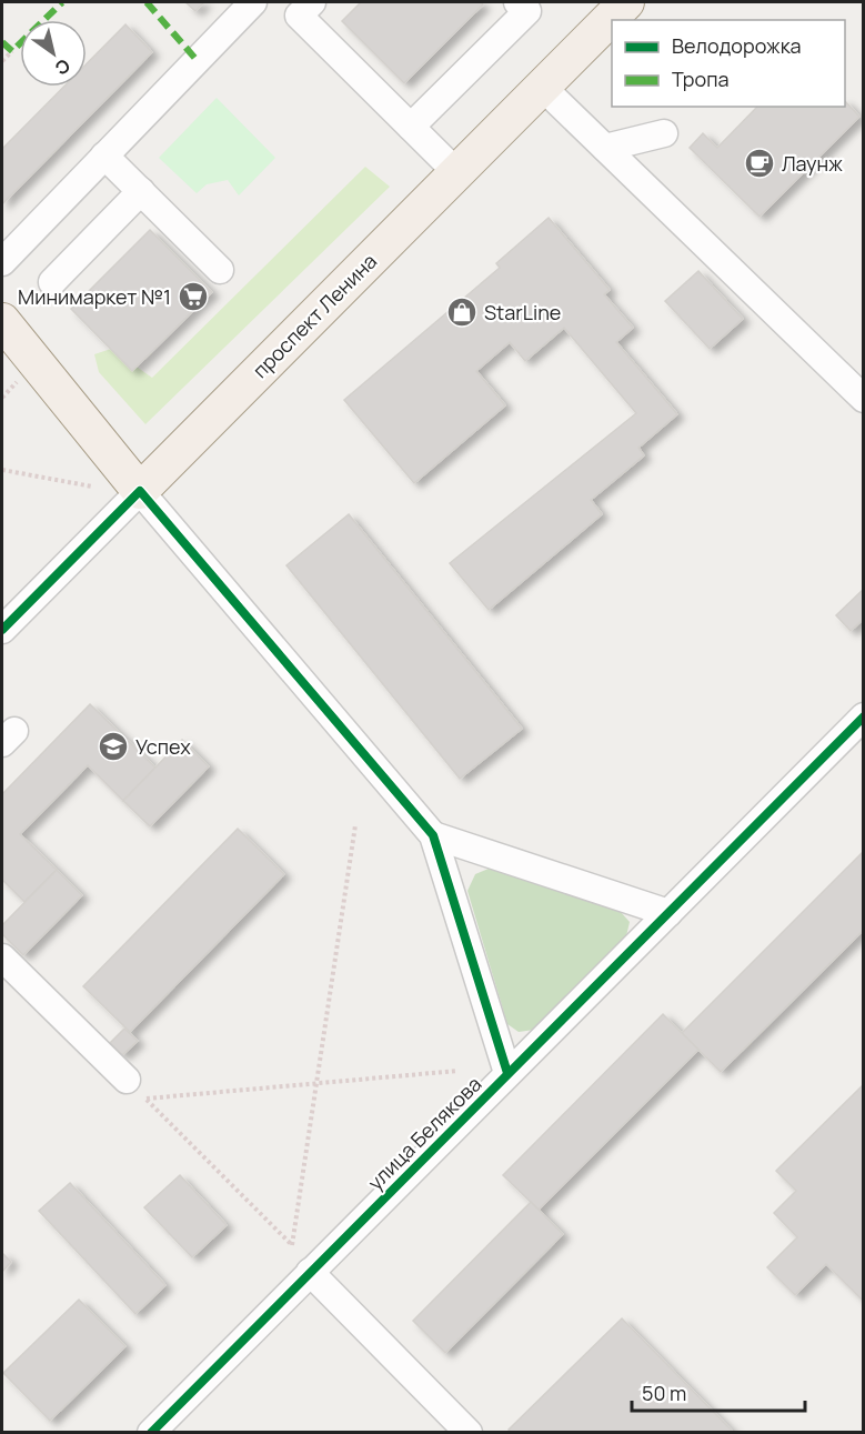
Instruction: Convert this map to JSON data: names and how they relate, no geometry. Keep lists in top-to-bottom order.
{
  "streets": {
    "main road": ["проспект Ленина"],
    "street": ["улица Белякова"]
  },
  "places": {
    "cafe": ["Лаунж"],
    "supermarket": ["Минимаркет №1"],
    "shop": ["StarLine"],
    "school or university": ["Успех"]
  },
  "legend": ["Велодорожка", "Тропа"],
  "scale_bar": "50 m",
  "north": "bottom right"
}
